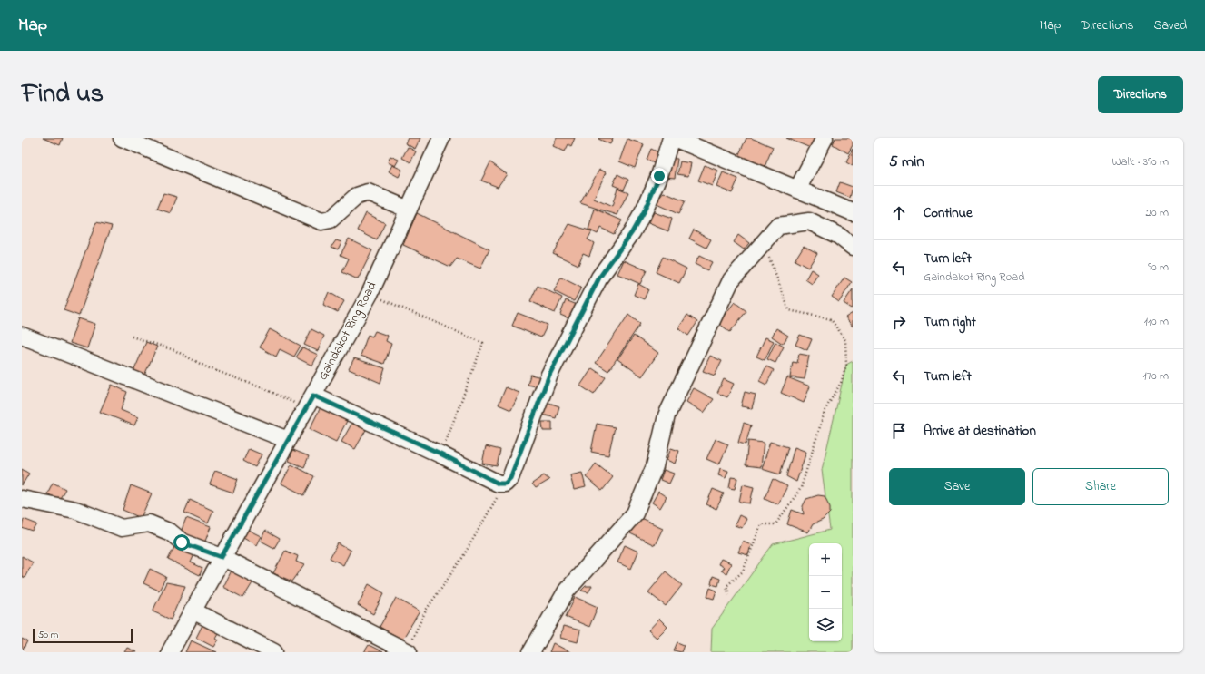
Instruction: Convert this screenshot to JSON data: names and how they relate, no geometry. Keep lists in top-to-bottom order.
{
  "streets": {
    "street": ["Gaindakot Ring Road"]
  },
  "scale_bar": "50 m",
  "page": {
    "header": "Map",
    "nav": ["Map", "Directions", "Saved"],
    "title": "Find us",
    "buttons": [
      "Directions",
      ["Save", "Share"]
    ],
    "heading": ["5 min", "Walk · 390 m"],
    "list": [
      ["Continue", "20 m"],
      ["Turn left", "Gaindakot Ring Road", "90 m"],
      ["Turn right", "110 m"],
      ["Turn left", "170 m"],
      "Arrive at destination"
    ],
    "map_buttons": ["+", "−"],
    "scale": "50 m"
  }
}
